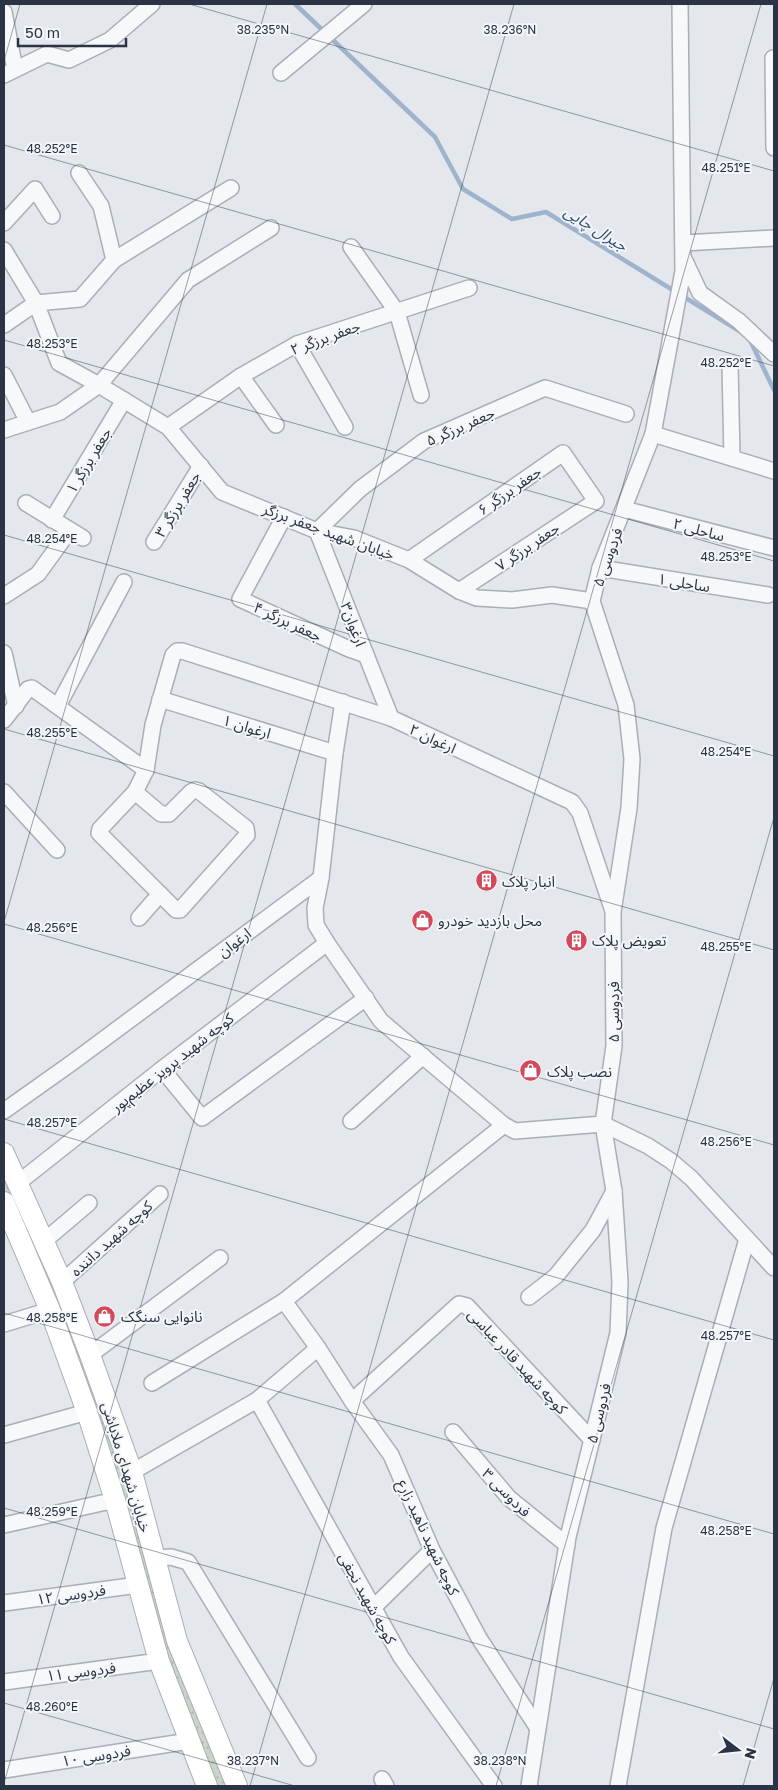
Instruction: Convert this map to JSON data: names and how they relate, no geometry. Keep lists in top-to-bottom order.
{
  "streets": {
    "main road": ["خیابان شهدای ملاباشی"],
    "street": [
      "جعفر برزگر ۲",
      "جعفر برزگر ۵",
      "جعفر برزگر ۱",
      "جعفر برزگر ۶",
      "جعفر برزگر ۳",
      "ساحلی ۲",
      "خیابان شهید جعفر برزگر",
      "جعفر برزگر ۷",
      "فردوسی ۵",
      "ساحلی ۱",
      "جعفر برزگر ۴",
      "ارغوان۳",
      "ارغوان ۱",
      "ارغوان ۲",
      "ارغوان",
      "کوچه شهید پرویز عظیم‌پور",
      "کوچه شهید داننده",
      "کوچه شهید قادر عباسی",
      "فردوسی ۳",
      "کوچه شهید ناهید زارع",
      "فردوسی ۱۲",
      "کوچه شهید نجفی",
      "فردوسی ۱۱",
      "فردوسی ۱۰"
    ]
  },
  "crossings": [
    ["جعفر برزگر ۲", "خیابان شهید جعفر برزگر"],
    ["جعفر برزگر ۵", "خیابان شهید جعفر برزگر"],
    ["جعفر برزگر ۵", "ارغوان۳"],
    ["جعفر برزگر ۱", "خیابان شهید جعفر برزگر"],
    ["جعفر برزگر ۶", "خیابان شهید جعفر برزگر"],
    ["جعفر برزگر ۶", "جعفر برزگر ۷"],
    ["جعفر برزگر ۳", "خیابان شهید جعفر برزگر"],
    ["ساحلی ۲", "فردوسی ۵"],
    ["خیابان شهید جعفر برزگر", "جعفر برزگر ۷"],
    ["خیابان شهید جعفر برزگر", "فردوسی ۵"],
    ["خیابان شهید جعفر برزگر", "جعفر برزگر ۴"],
    ["خیابان شهید جعفر برزگر", "ارغوان۳"],
    ["فردوسی ۵", "ساحلی ۱"],
    ["فردوسی ۵", "ارغوان ۲"],
    ["فردوسی ۵", "کوچه شهید قادر عباسی"],
    ["فردوسی ۵", "فردوسی ۳"],
    ["فردوسی ۵", "کوچه شهید ناهید زارع"],
    ["جعفر برزگر ۴", "ارغوان۳"],
    ["ارغوان۳", "ارغوان ۲"],
    ["ارغوان ۱", "ارغوان ۲"],
    ["کوچه شهید پرویز عظیم‌پور", "خیابان شهدای ملاباشی"],
    ["کوچه شهید داننده", "خیابان شهدای ملاباشی"],
    ["کوچه شهید قادر عباسی", "کوچه شهید ناهید زارع"],
    ["خیابان شهدای ملاباشی", "فردوسی ۱۲"],
    ["خیابان شهدای ملاباشی", "فردوسی ۱۱"],
    ["خیابان شهدای ملاباشی", "فردوسی ۱۰"]
  ],
  "water": ["جیرال چایی"],
  "places": {
    "building": ["انبار پلاک", "تعویض پلاک"],
    "shop": ["محل بازدید خودرو", "نصب پلاک", "نانوایی سنگک"]
  },
  "scale_bar": "50 m",
  "north": "right",
  "coordinates": [
    "38.235°N",
    "38.236°N",
    "48.252°E",
    "48.251°E",
    "48.253°E",
    "48.254°E",
    "48.255°E",
    "48.256°E",
    "48.257°E",
    "48.258°E",
    "48.259°E",
    "48.260°E",
    "38.237°N",
    "38.238°N"
  ]
}
